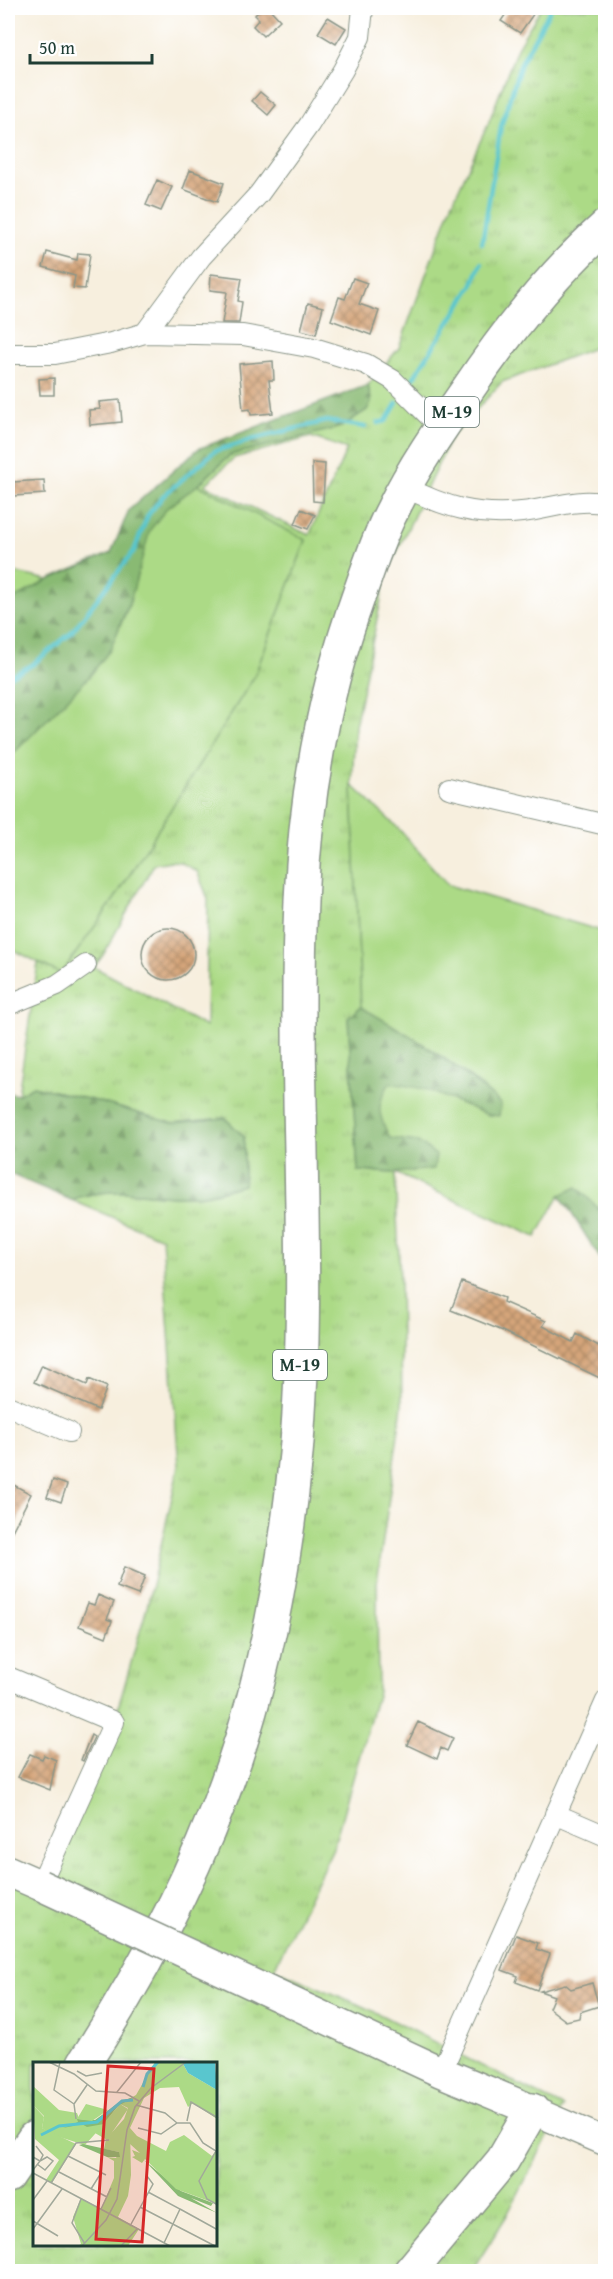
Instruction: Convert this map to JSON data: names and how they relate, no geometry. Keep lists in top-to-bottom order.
{
  "streets": {
    "highway": ["М-19"]
  },
  "scale_bar": "50 m"
}
